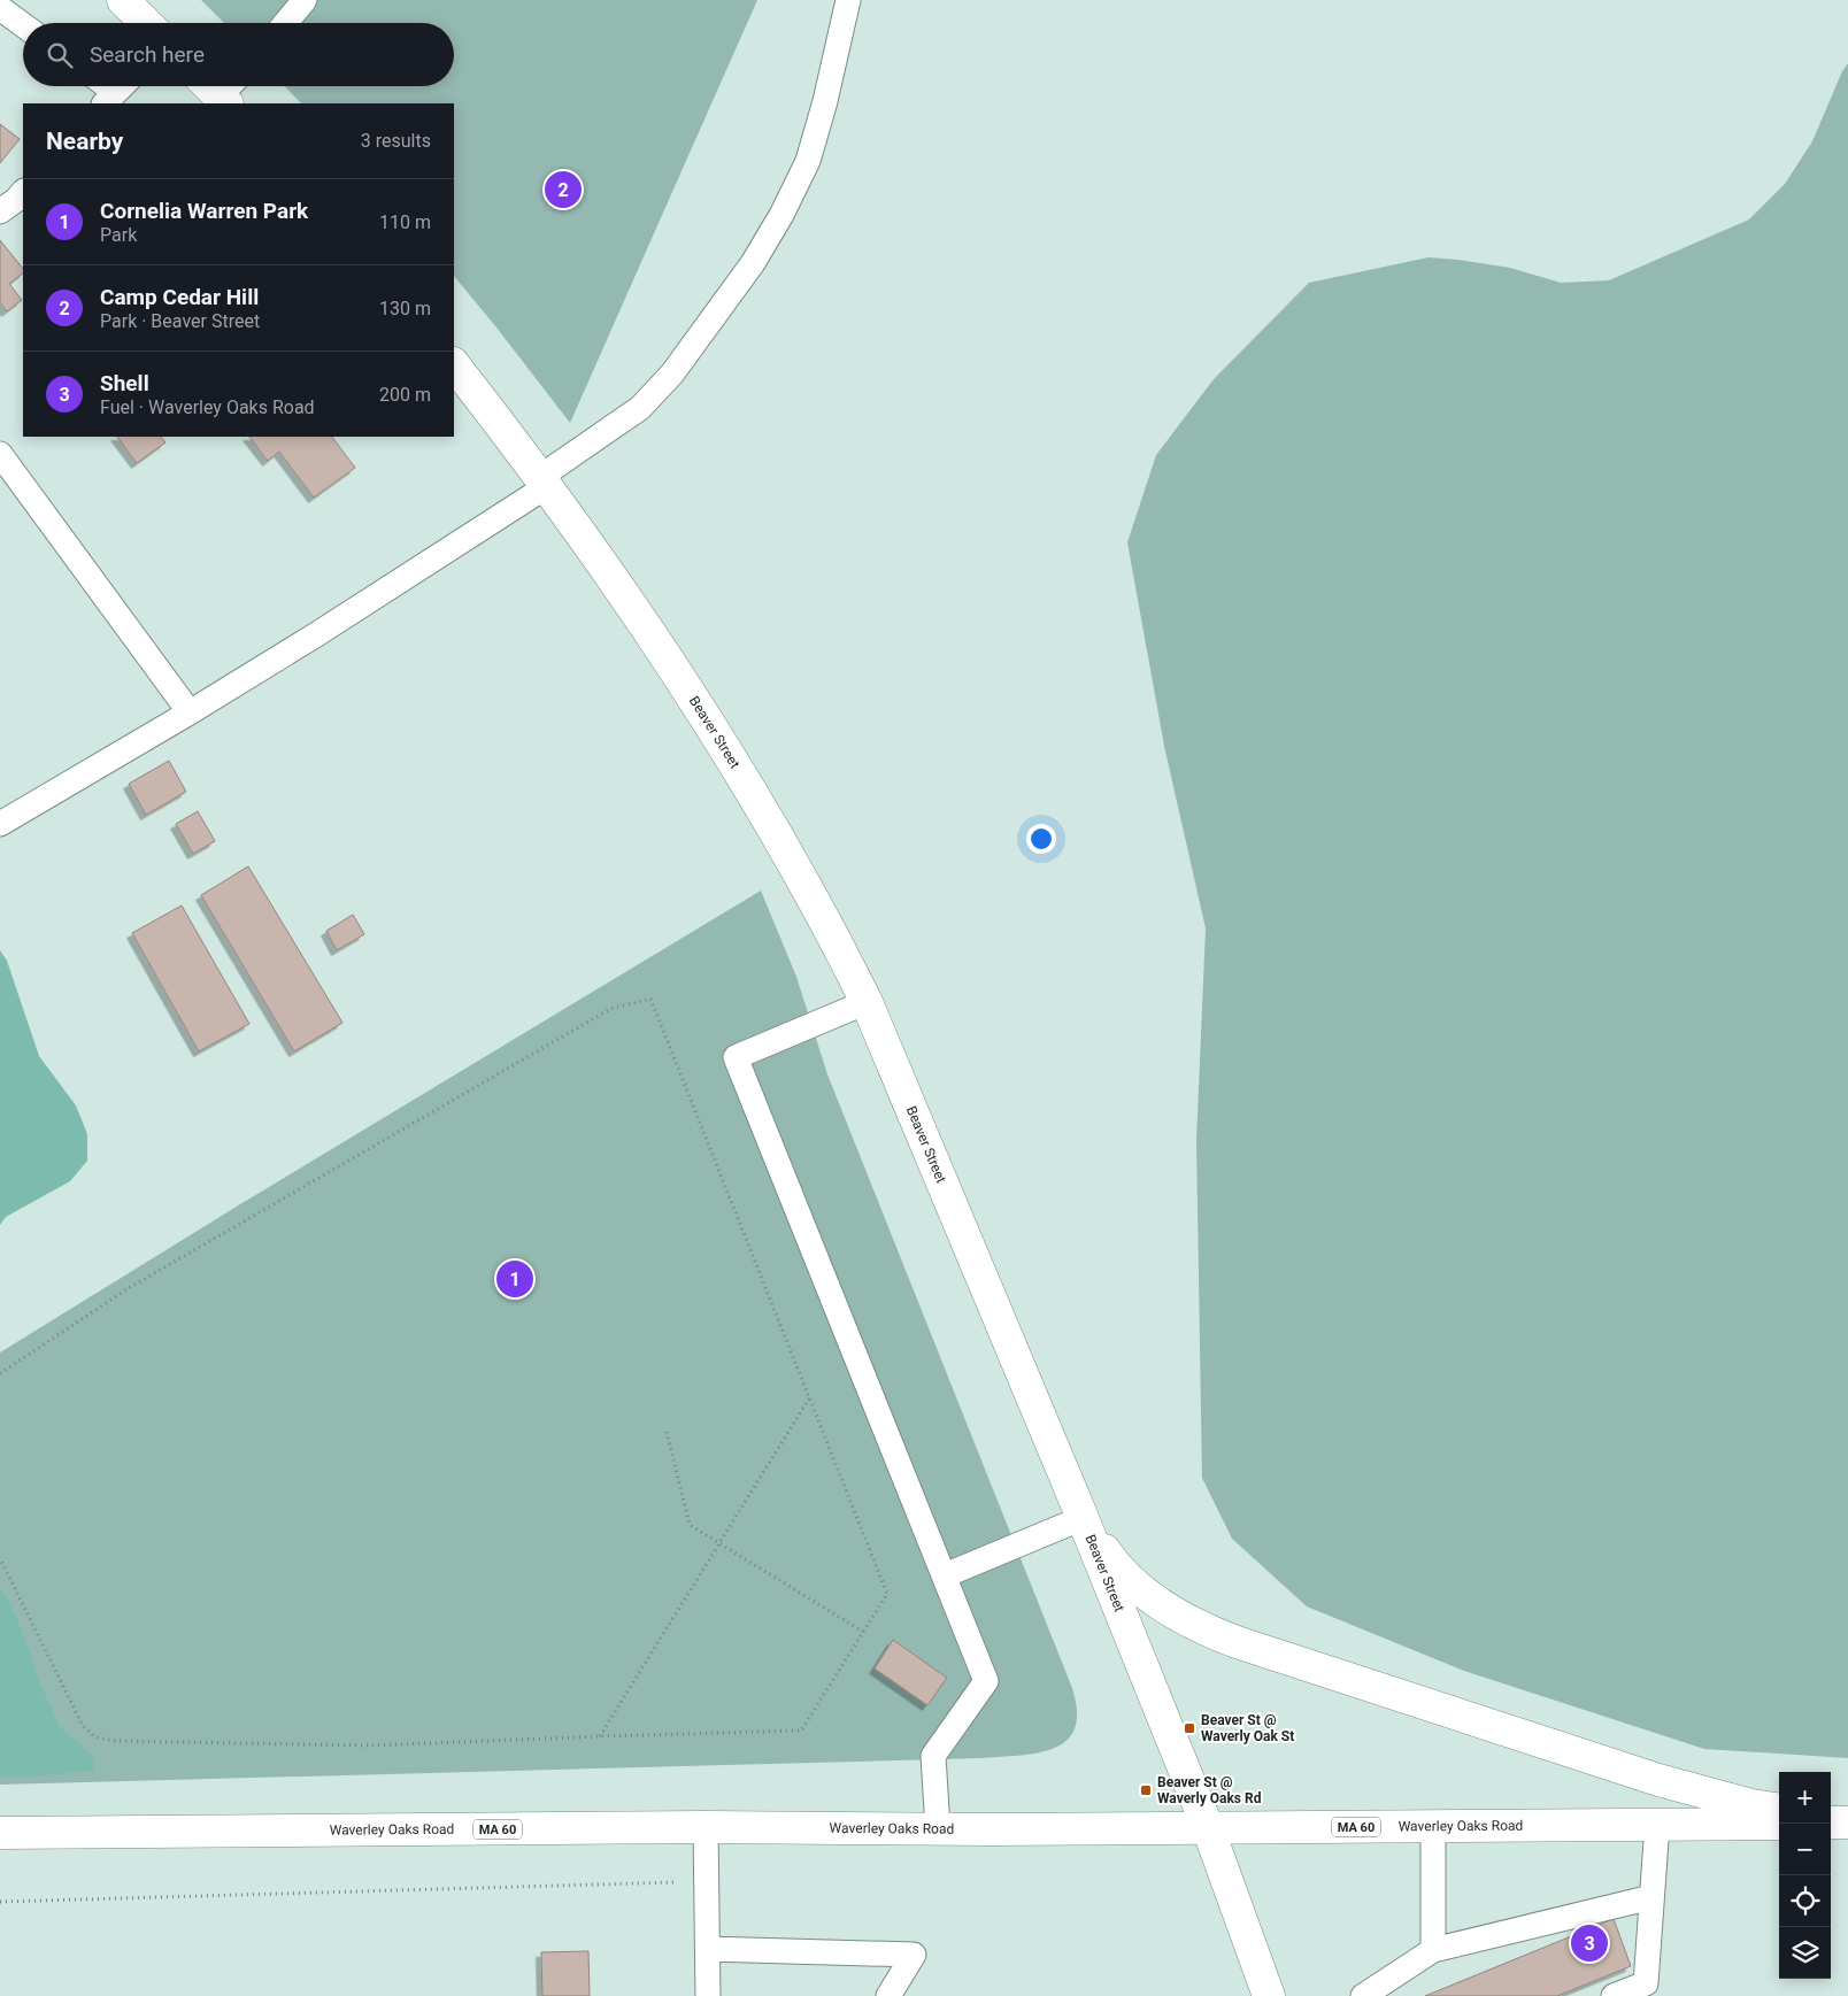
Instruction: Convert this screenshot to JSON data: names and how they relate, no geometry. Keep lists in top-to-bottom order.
{
  "streets": {
    "main road": ["Beaver Street", "Waverley Oaks Road", "MA 60"]
  },
  "crossings": [
    ["Beaver Street", "Waverley Oaks Road"]
  ],
  "places": {
    "transit": ["Beaver St @ Waverly Oak St", "Beaver St @ Waverly Oaks Rd"]
  },
  "page": {
    "search": "Search here",
    "heading": ["Nearby", "3 results"],
    "pins": ["2", "1", "3"],
    "list": [
      {
        "mark": "1",
        "name": "Cornelia Warren Park",
        "note": "Park",
        "value": "110 m"
      },
      {
        "mark": "2",
        "name": "Camp Cedar Hill",
        "note": "Park · Beaver Street",
        "value": "130 m"
      },
      {
        "mark": "3",
        "name": "Shell",
        "note": "Fuel · Waverley Oaks Road",
        "value": "200 m"
      }
    ],
    "map_buttons": ["+", "−"]
  }
}
